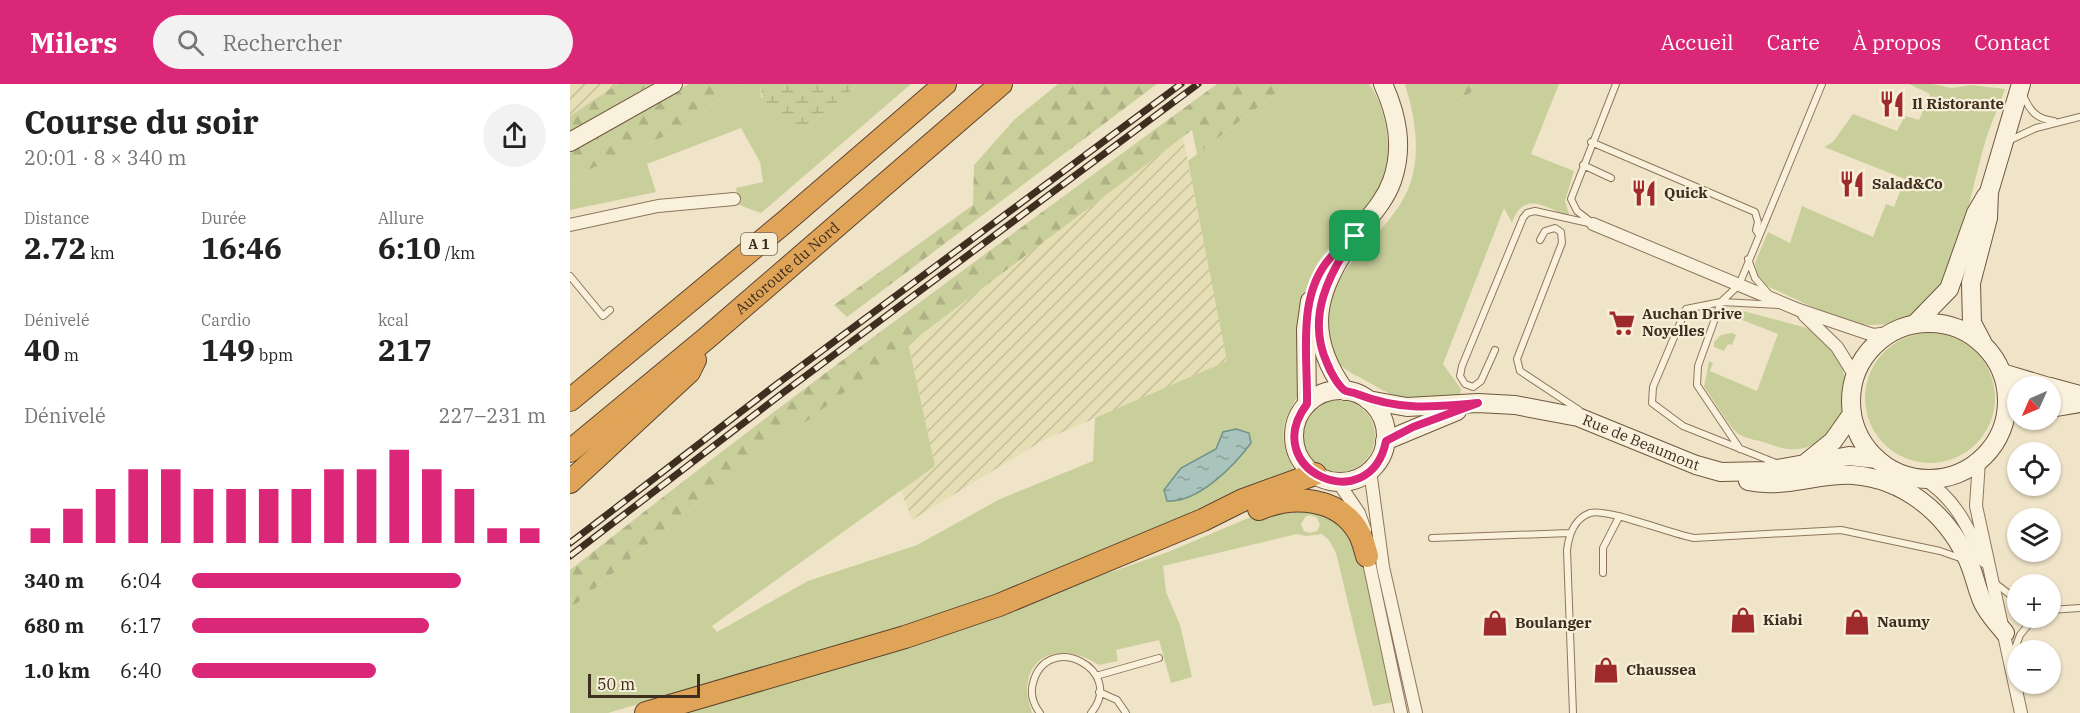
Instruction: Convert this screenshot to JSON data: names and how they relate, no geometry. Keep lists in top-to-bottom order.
{
  "streets": {
    "highway": ["A 1", "Autoroute du Nord"],
    "street": ["Rue de Beaumont"]
  },
  "places": {
    "restaurant": ["Il Ristorante", "Salad&Co", "Quick"],
    "supermarket": ["Auchan Drive Noyelles"],
    "shop": [
      "Kiabi",
      "Naumy",
      "Boulanger",
      "Chaussea"
    ]
  },
  "scale_bar": "50 m",
  "north": "bottom left",
  "page": {
    "header": "Milers",
    "search": "Rechercher",
    "nav": [
      "Accueil",
      "Carte",
      "À propos",
      "Contact"
    ],
    "heading": ["Course du soir", "20:01 · 8 × 340 m"],
    "stats": [
      ["Distance", "2.72 km"],
      ["Durée", "16:46"],
      ["Allure", "6:10 /km"],
      ["Dénivelé", "40 m"],
      ["Cardio", "149 bpm"],
      ["kcal", "217"]
    ],
    "map_buttons": ["+", "−"],
    "chart": ["Dénivelé", "227–231 m"],
    "list": [
      {
        "name": "340 m",
        "note": "6:04"
      },
      {
        "name": "680 m",
        "note": "6:17"
      },
      {
        "name": "1.0 km",
        "note": "6:40"
      }
    ],
    "scale": "50 m"
  }
}
